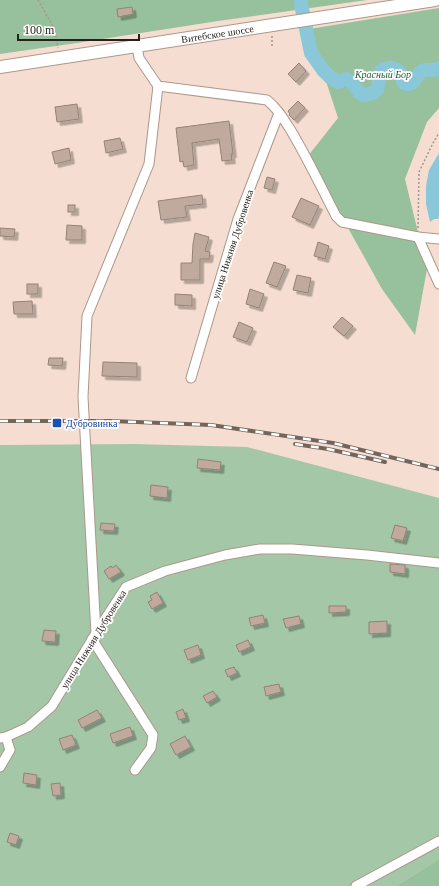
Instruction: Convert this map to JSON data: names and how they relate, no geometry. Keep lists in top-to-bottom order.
{
  "streets": {
    "main road": ["Витебское шоссе"],
    "street": ["улица Нижняя Дубровенка"]
  },
  "parks": ["Красный Бор"],
  "places": {
    "transit": ["Дубровинка"]
  },
  "scale_bar": "100 m"
}
